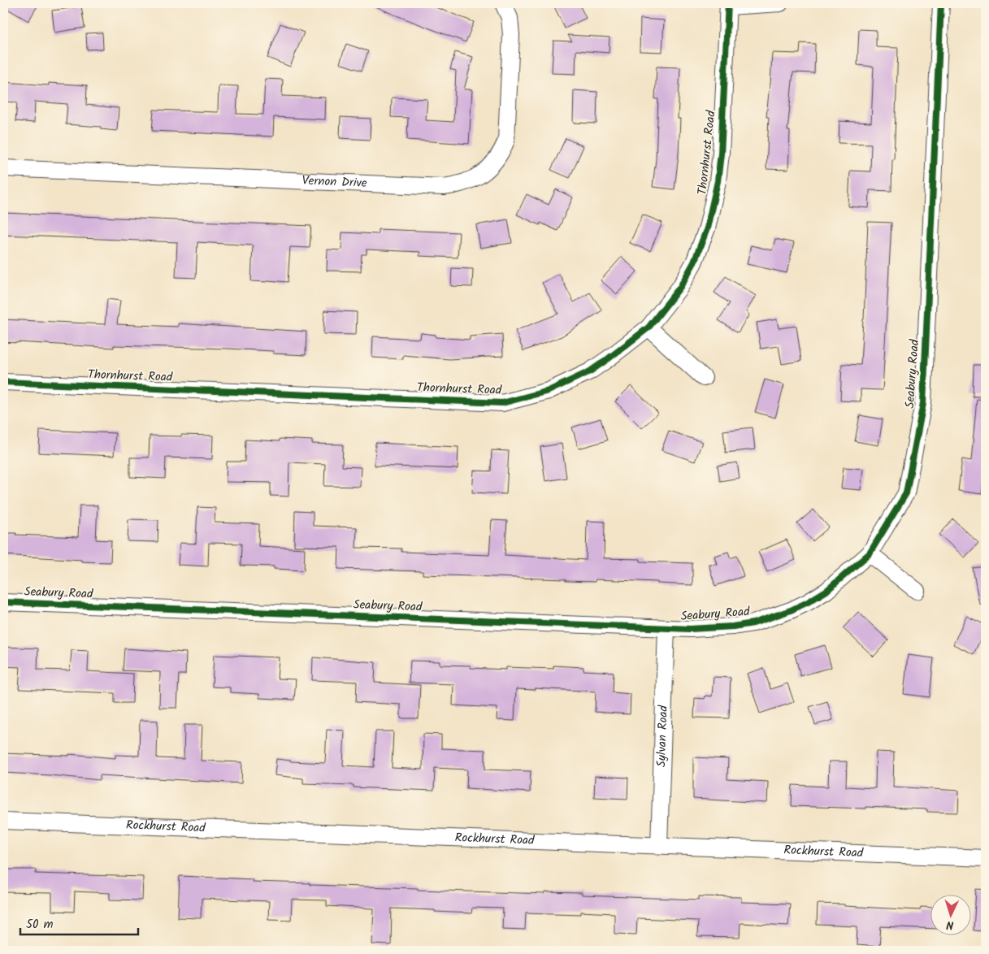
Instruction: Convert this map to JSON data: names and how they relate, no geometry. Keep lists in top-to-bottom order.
{
  "streets": {
    "street": [
      "Thornhurst Road",
      "Vernon Drive",
      "Seabury Road",
      "Sylvan Road",
      "Rockhurst Road"
    ]
  },
  "crossings": [
    ["Seabury Road", "Sylvan Road"],
    ["Sylvan Road", "Rockhurst Road"]
  ],
  "scale_bar": "50 m",
  "north": "bottom"
}
